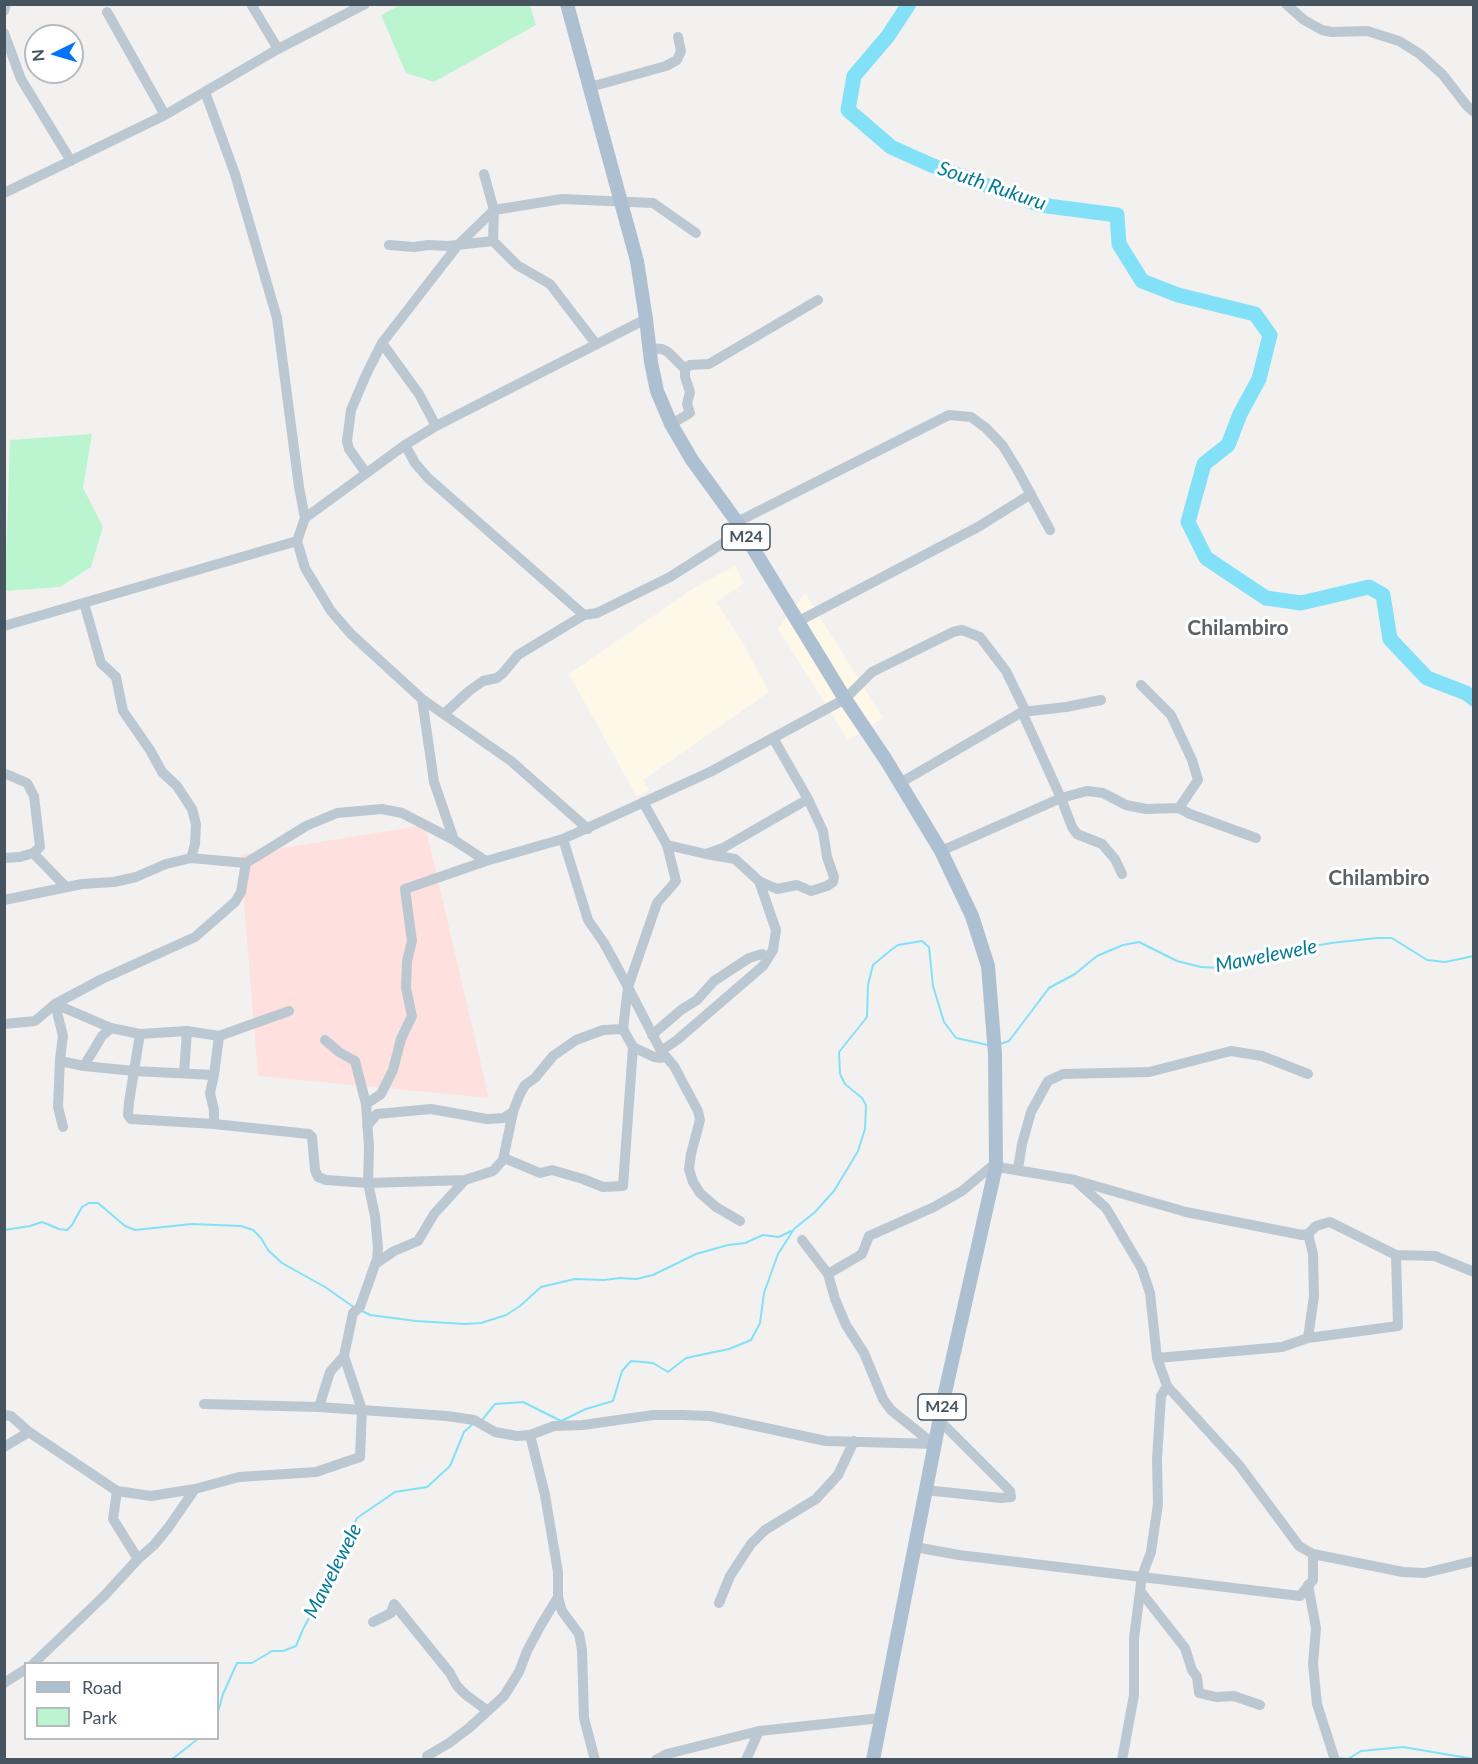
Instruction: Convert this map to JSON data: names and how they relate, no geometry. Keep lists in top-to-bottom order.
{
  "streets": {
    "main road": ["M24"]
  },
  "districts": ["Chilambiro", "Chilambiro"],
  "water": ["South Rukuru", "Mawelewele"],
  "legend": ["Road", "Park"],
  "north": "left"
}
